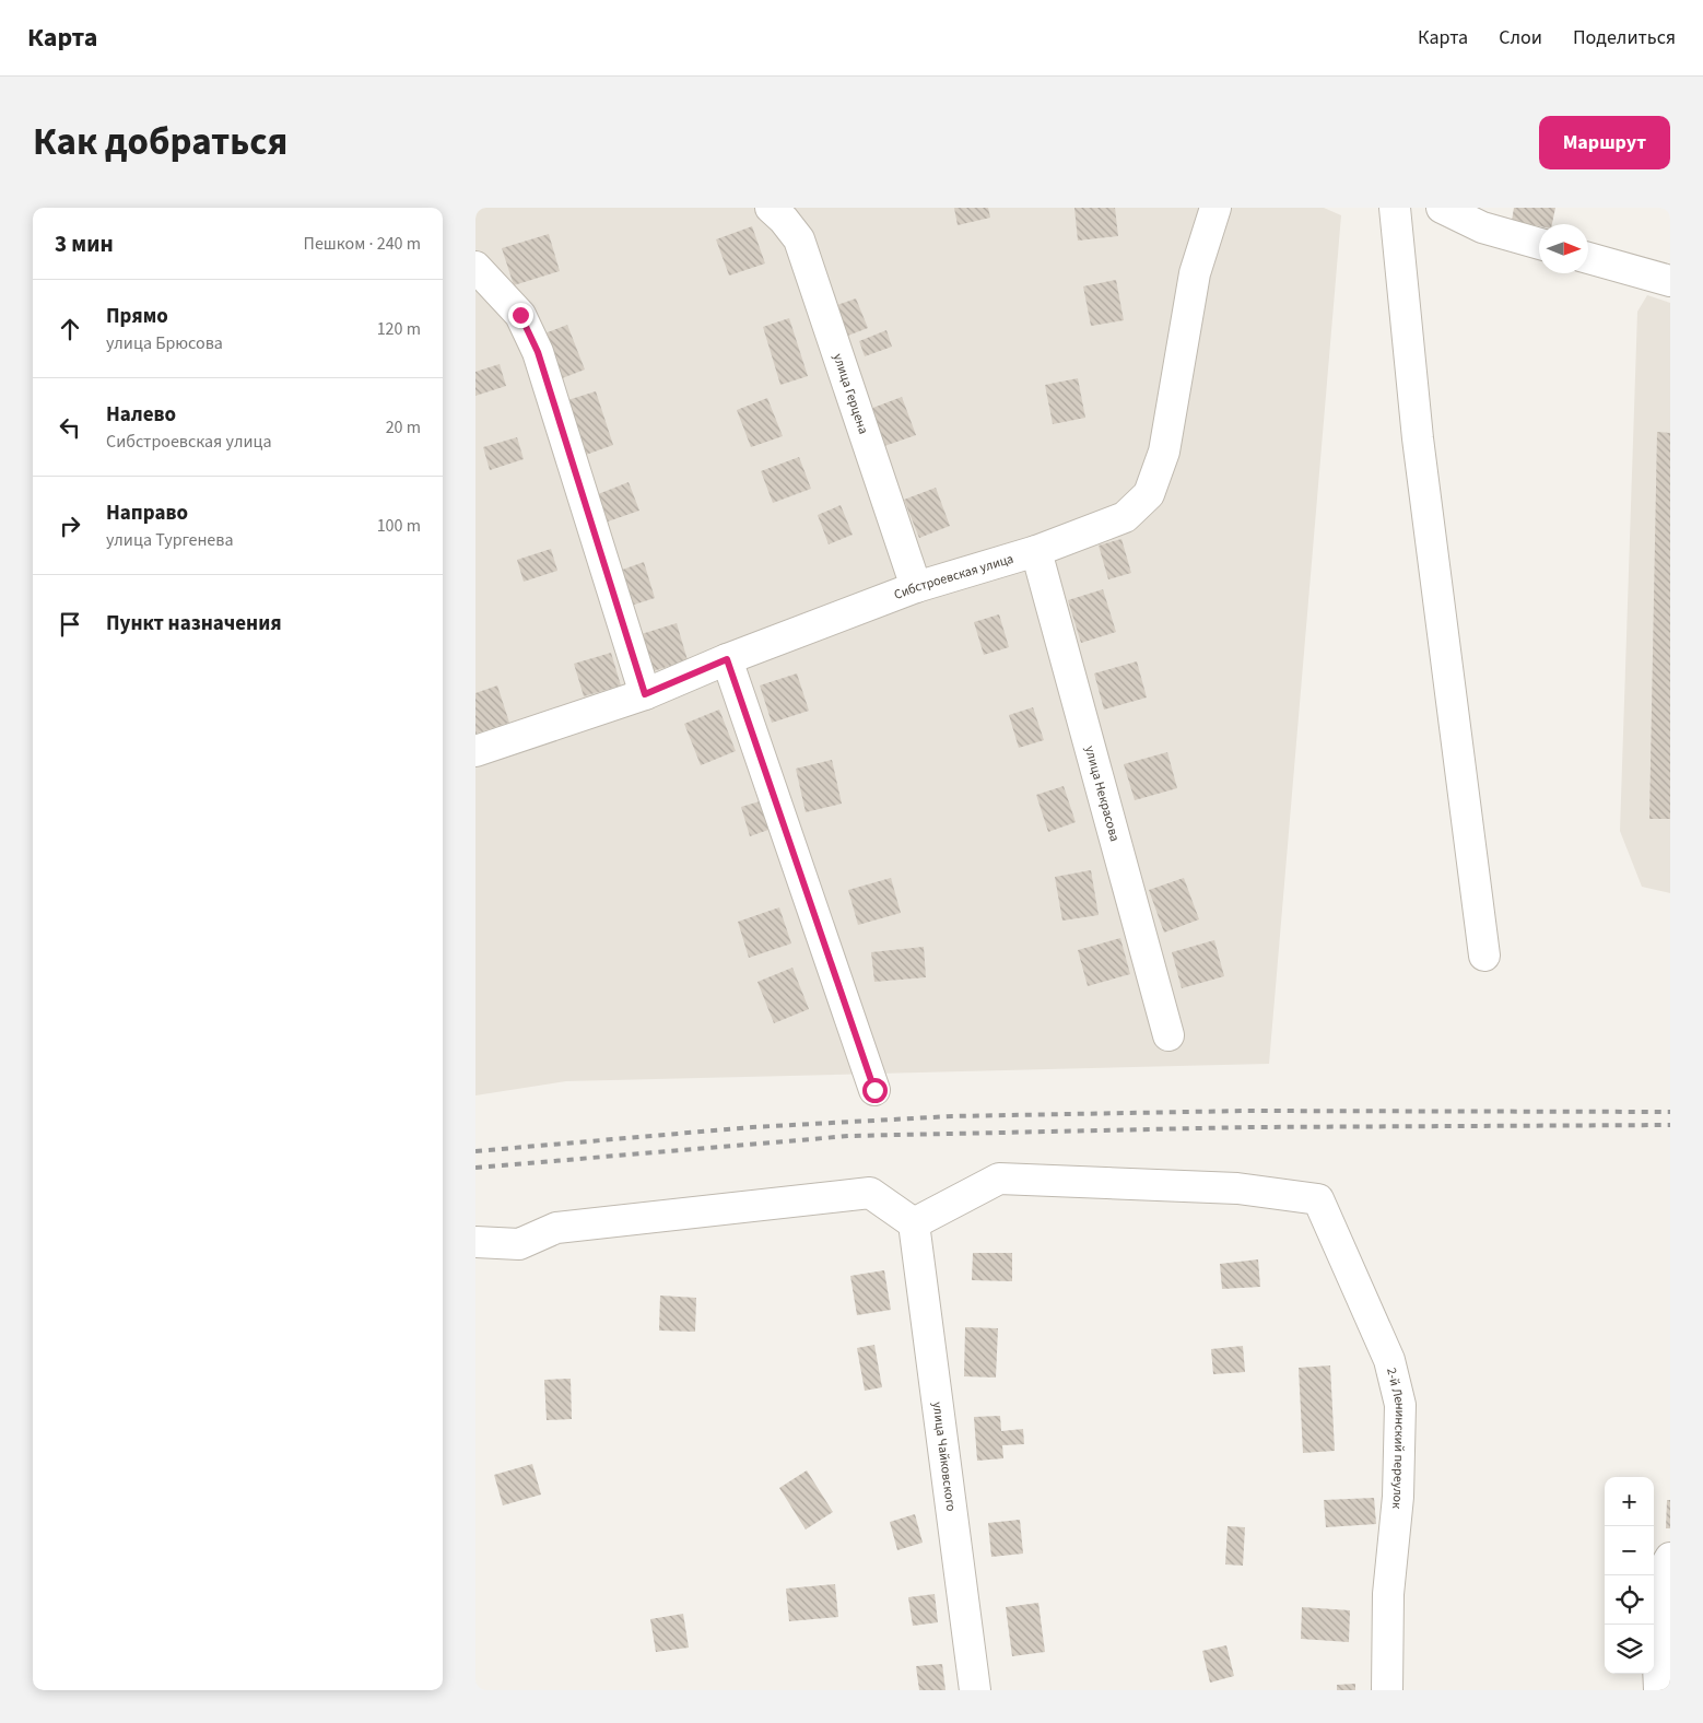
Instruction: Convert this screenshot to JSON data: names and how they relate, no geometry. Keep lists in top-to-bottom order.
{
  "streets": {
    "street": [
      "улица Герцена",
      "Сибстроевская улица",
      "улица Некрасова",
      "2-й Ленинский переулок",
      "улица Чайковского"
    ]
  },
  "crossings": [
    ["улица Герцена", "Сибстроевская улица"],
    ["Сибстроевская улица", "улица Некрасова"],
    ["2-й Ленинский переулок", "улица Чайковского"]
  ],
  "north": "right",
  "page": {
    "header": "Карта",
    "nav": ["Карта", "Слои", "Поделиться"],
    "title": "Как добраться",
    "buttons": "Маршрут",
    "heading": ["3 мин", "Пешком · 240 m"],
    "list": [
      ["Прямо", "улица Брюсова", "120 m"],
      ["Налево", "Сибстроевская улица", "20 m"],
      ["Направо", "улица Тургенева", "100 m"],
      "Пункт назначения"
    ],
    "map_buttons": ["+", "−"]
  }
}
